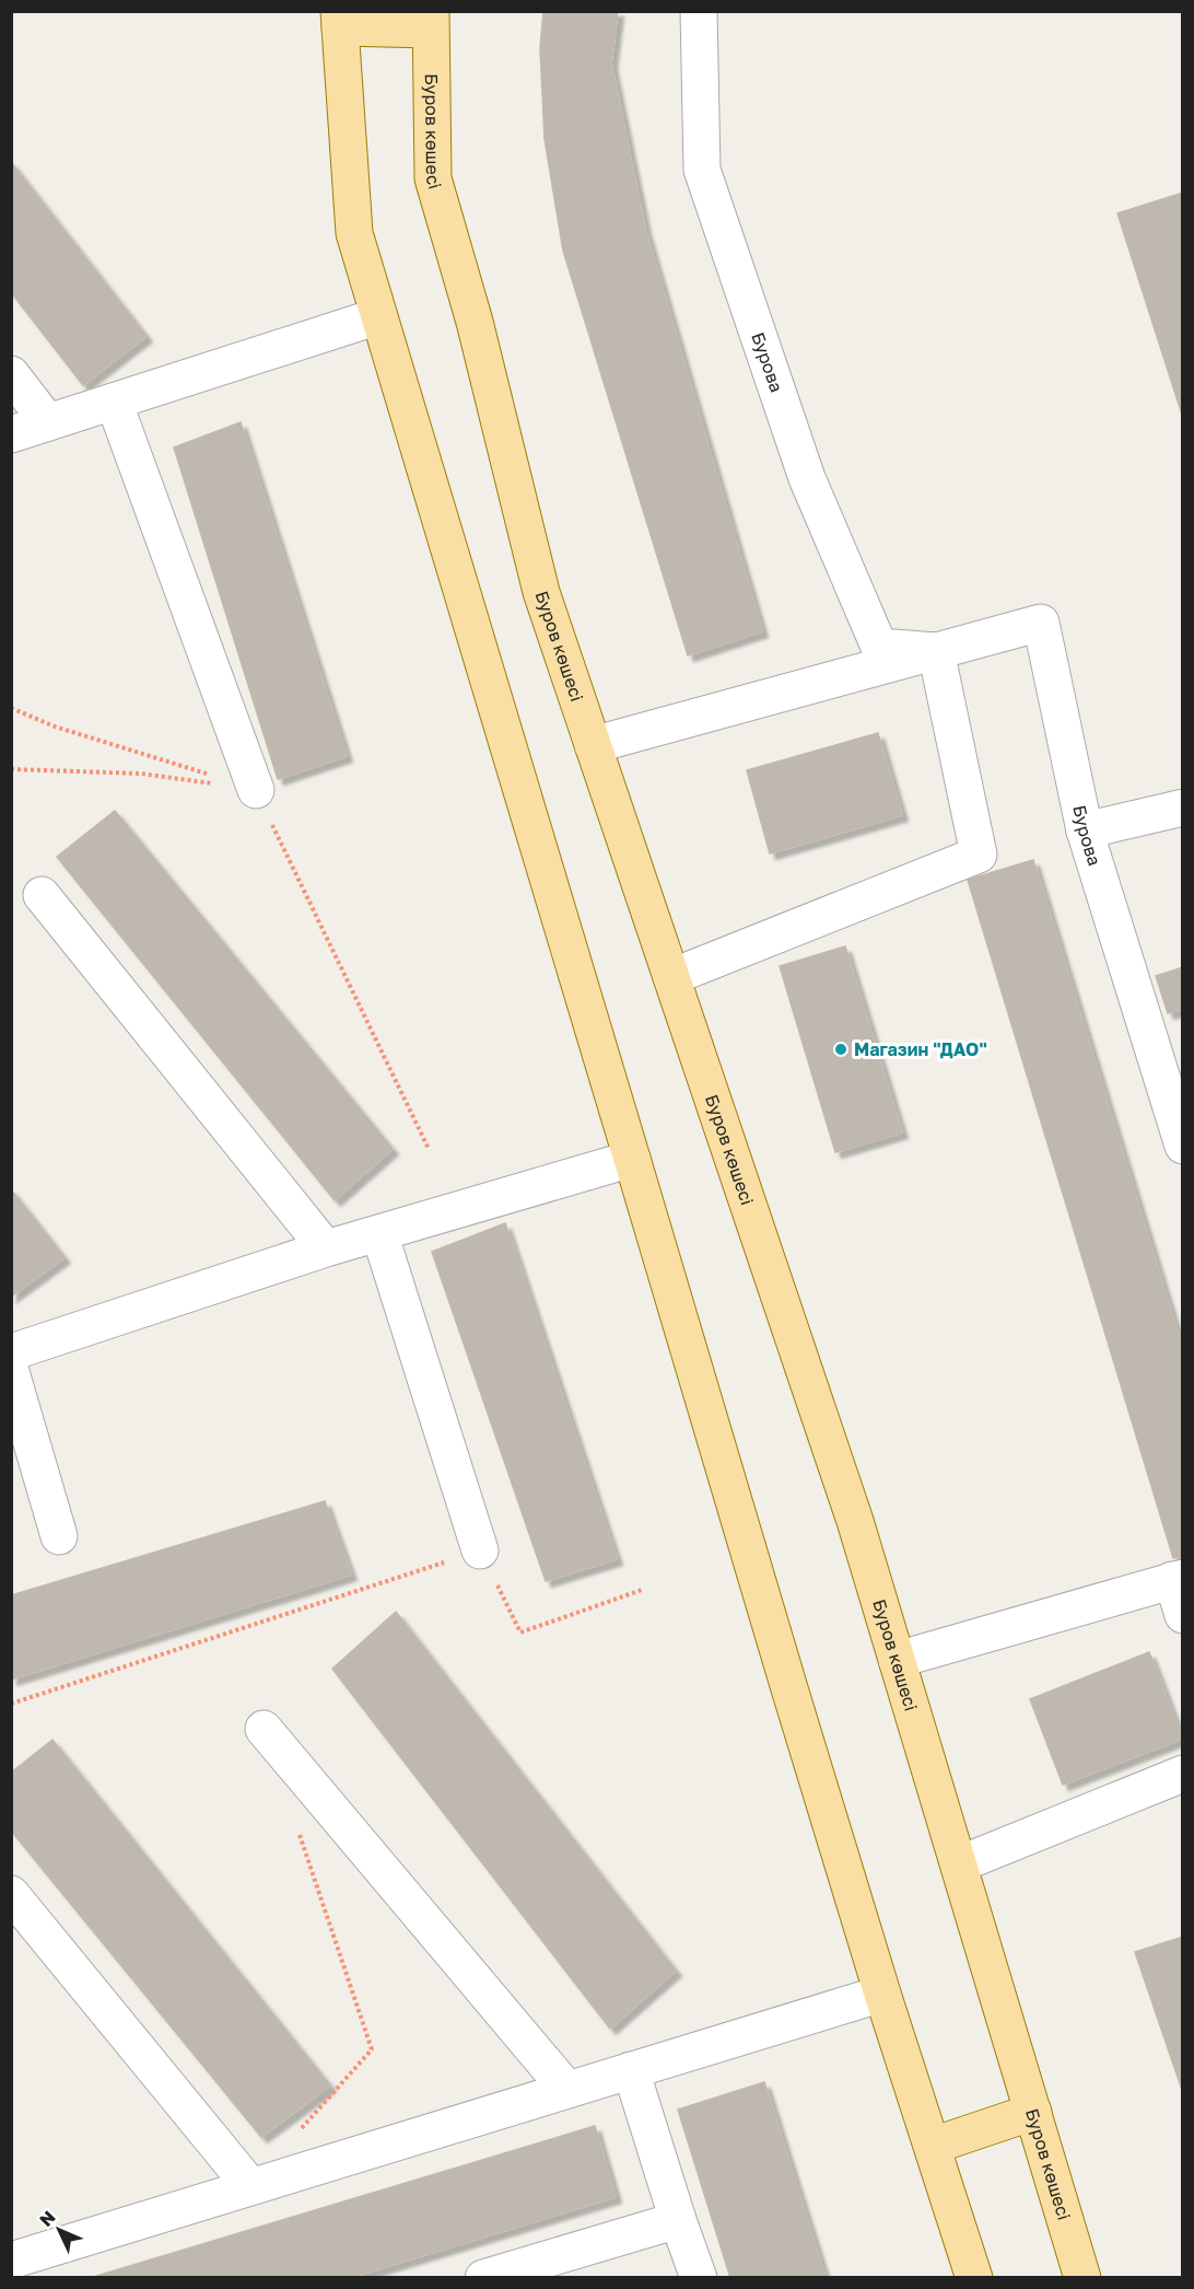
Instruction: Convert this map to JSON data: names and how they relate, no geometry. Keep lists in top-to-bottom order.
{
  "streets": {
    "main road": ["Буров көшесі"],
    "street": ["Бурова"]
  },
  "crossings": [
    ["Буров көшесі", "Бурова"]
  ],
  "places": ["Магазин \"ДАО\""],
  "north": "top left"
}
